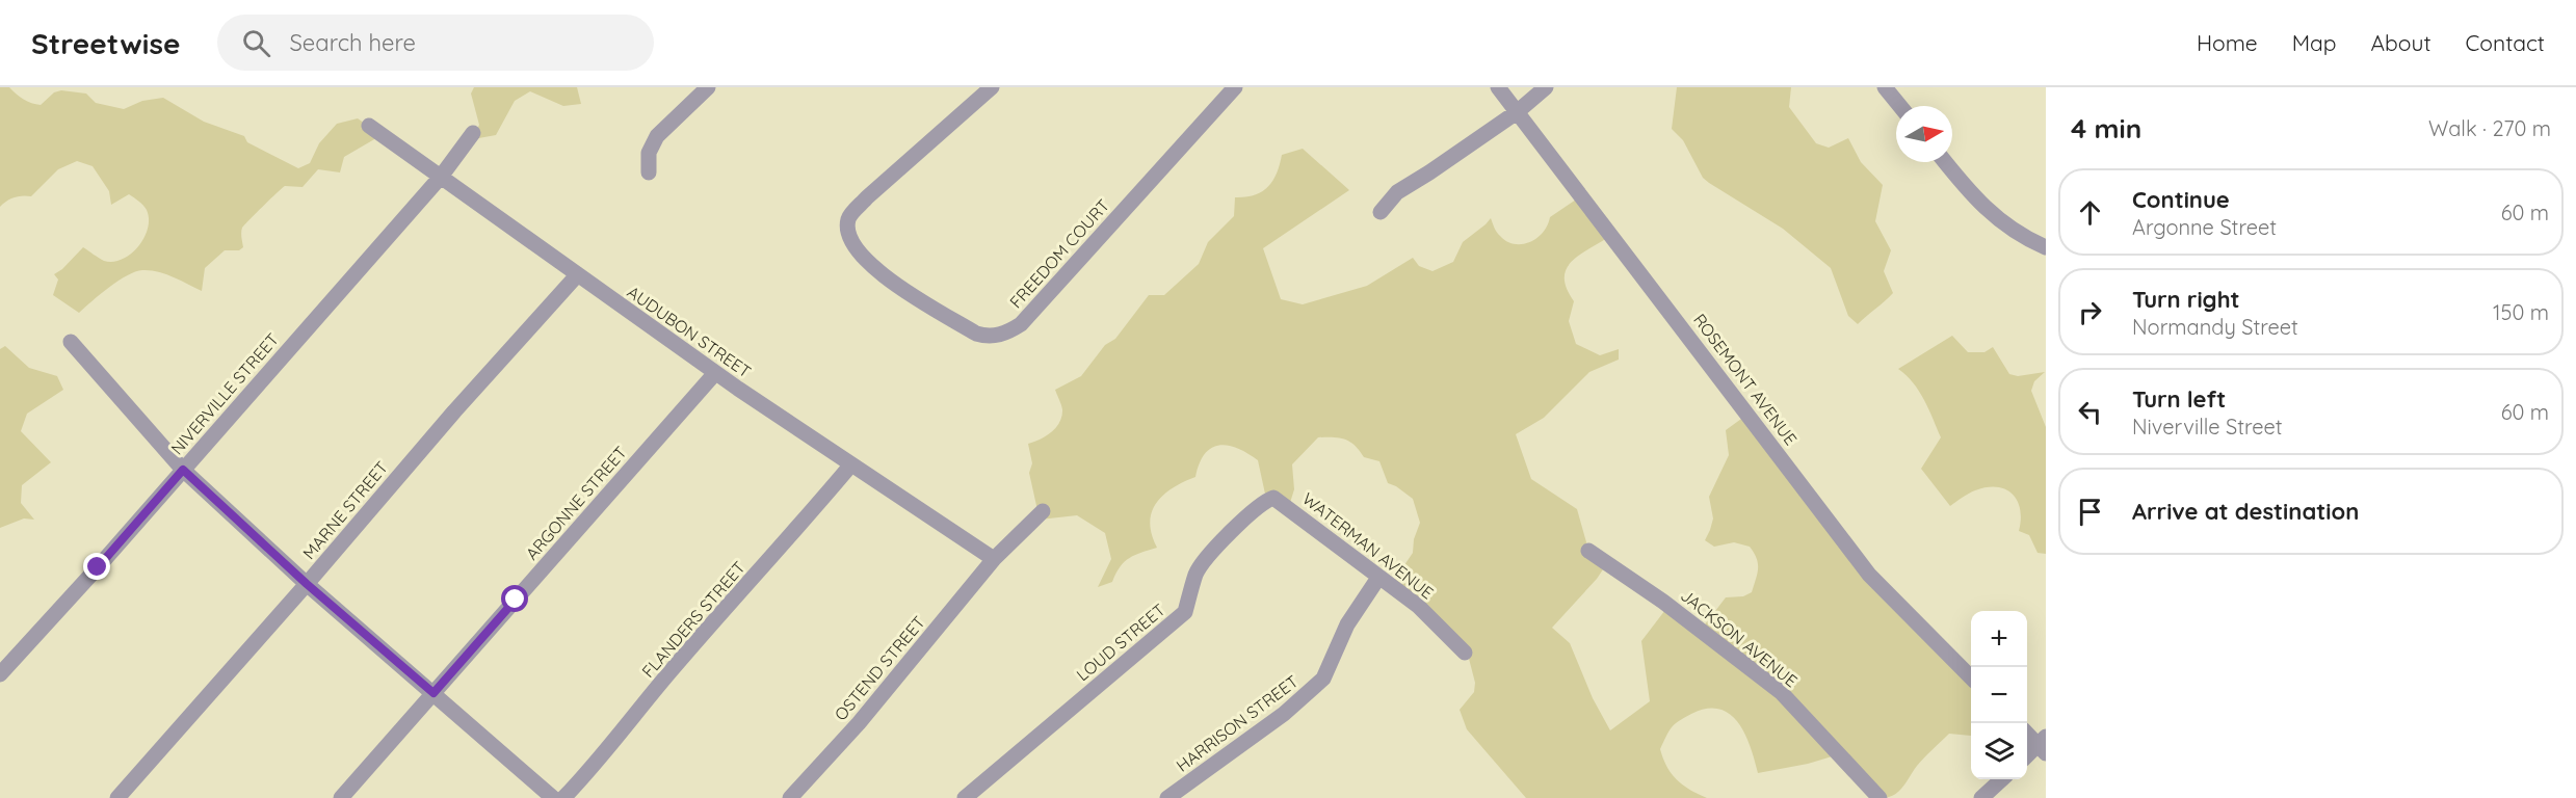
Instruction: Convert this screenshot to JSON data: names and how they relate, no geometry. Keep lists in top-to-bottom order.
{
  "streets": {
    "street": [
      "FREEDOM COURT",
      "AUDUBON STREET",
      "ROSEMONT AVENUE",
      "NIVERVILLE STREET",
      "ARGONNE STREET",
      "MARNE STREET",
      "WATERMAN AVENUE",
      "FLANDERS STREET",
      "JACKSON AVENUE",
      "LOUD STREET",
      "OSTEND STREET",
      "HARRISON STREET"
    ]
  },
  "crossings": [
    ["AUDUBON STREET", "NIVERVILLE STREET"],
    ["AUDUBON STREET", "ARGONNE STREET"],
    ["AUDUBON STREET", "MARNE STREET"],
    ["AUDUBON STREET", "FLANDERS STREET"],
    ["AUDUBON STREET", "OSTEND STREET"],
    ["WATERMAN AVENUE", "LOUD STREET"],
    ["WATERMAN AVENUE", "HARRISON STREET"]
  ],
  "north": "right",
  "page": {
    "header": "Streetwise",
    "search": "Search here",
    "nav": [
      "Home",
      "Map",
      "About",
      "Contact"
    ],
    "heading": ["4 min", "Walk · 270 m"],
    "list": [
      ["Continue", "Argonne Street", "60 m"],
      ["Turn right", "Normandy Street", "150 m"],
      ["Turn left", "Niverville Street", "60 m"],
      "Arrive at destination"
    ],
    "map_buttons": ["+", "−"]
  }
}
